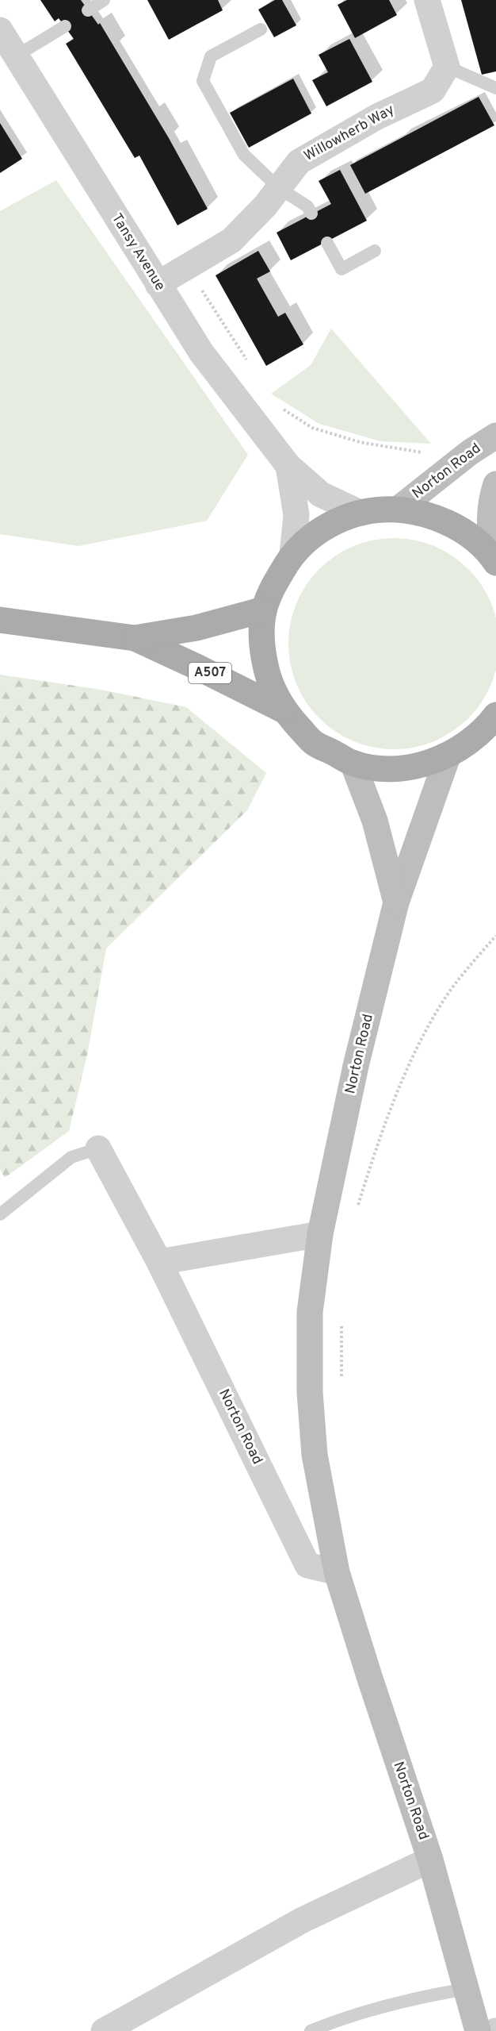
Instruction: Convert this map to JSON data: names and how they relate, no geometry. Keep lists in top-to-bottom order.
{
  "streets": {
    "main road": ["A507"],
    "street": ["Willowherb Way", "Tansy Avenue", "Norton Road"]
  },
  "crossings": [
    ["Willowherb Way", "Tansy Avenue"]
  ]
}
